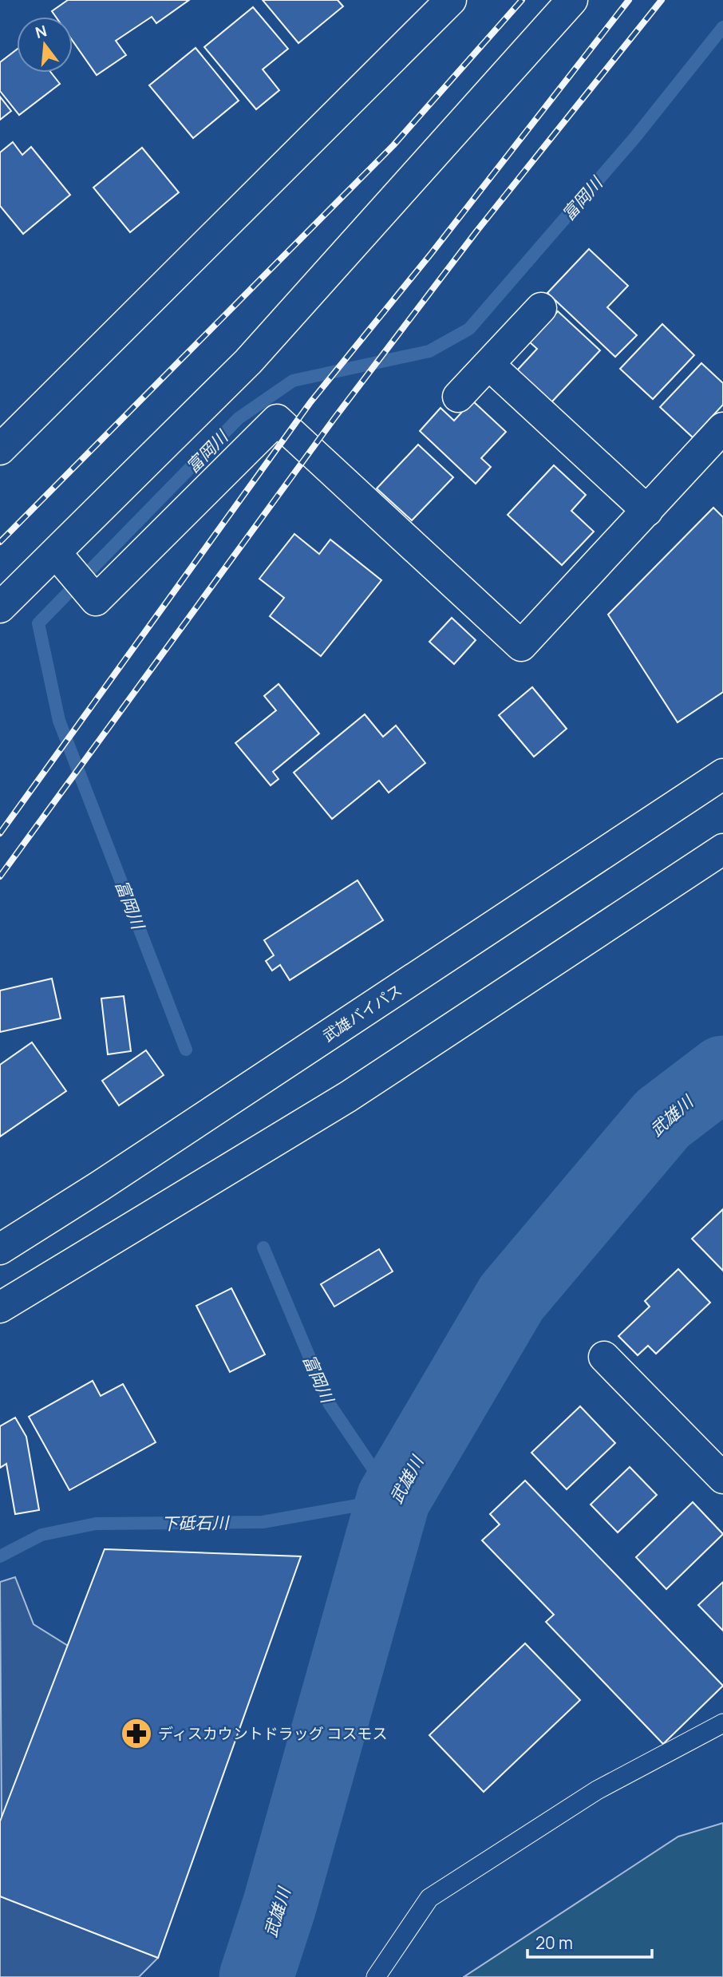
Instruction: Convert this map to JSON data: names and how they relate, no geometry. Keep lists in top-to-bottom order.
{
  "streets": {
    "main road": ["武雄バイパス"]
  },
  "water": ["富岡川", "武雄川", "下砥石川"],
  "places": {
    "pharmacy": ["ディスカウントドラッグ コスモス"]
  },
  "scale_bar": "20 m",
  "north": "top"
}
